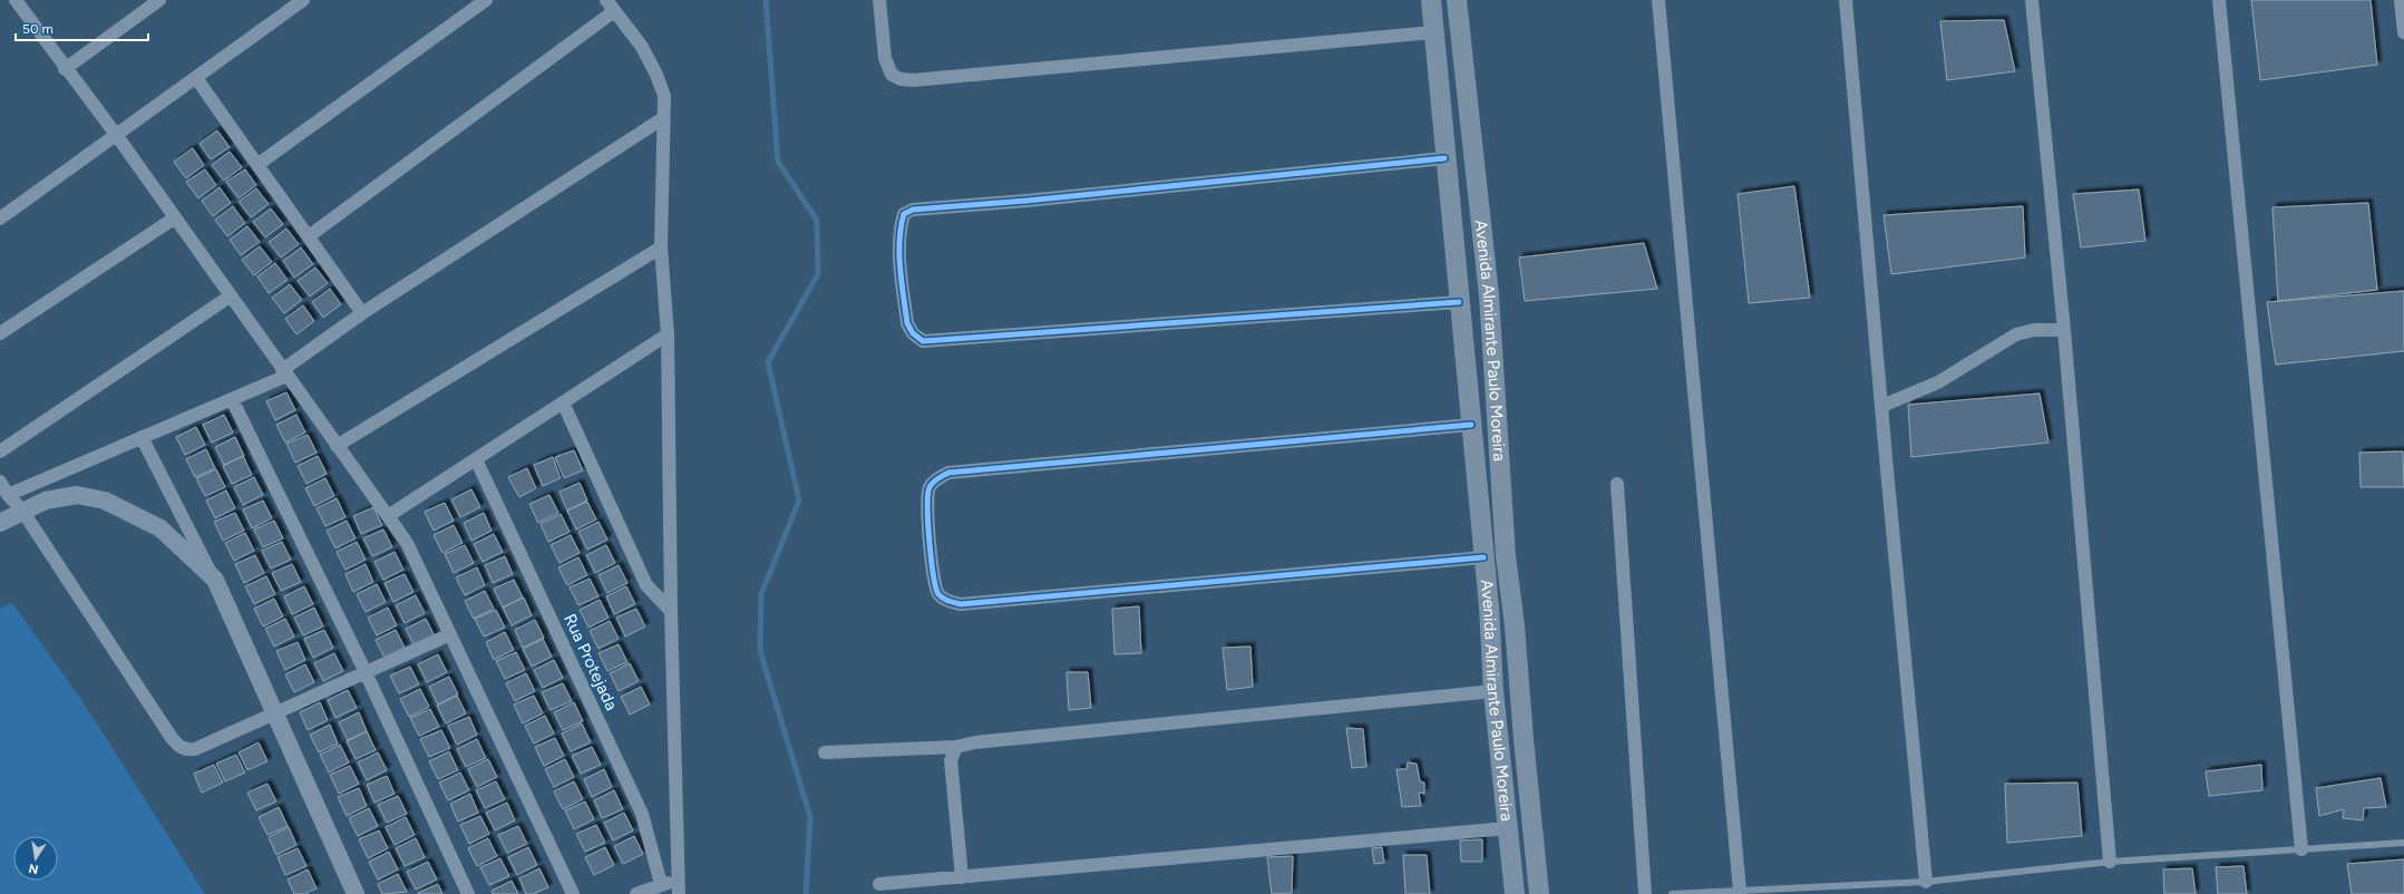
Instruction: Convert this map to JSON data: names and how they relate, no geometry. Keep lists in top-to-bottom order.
{
  "streets": {
    "main road": ["Avenida Almirante Paulo Moreira"],
    "street": ["Rua Protejada"]
  },
  "scale_bar": "50 m",
  "north": "bottom"
}
